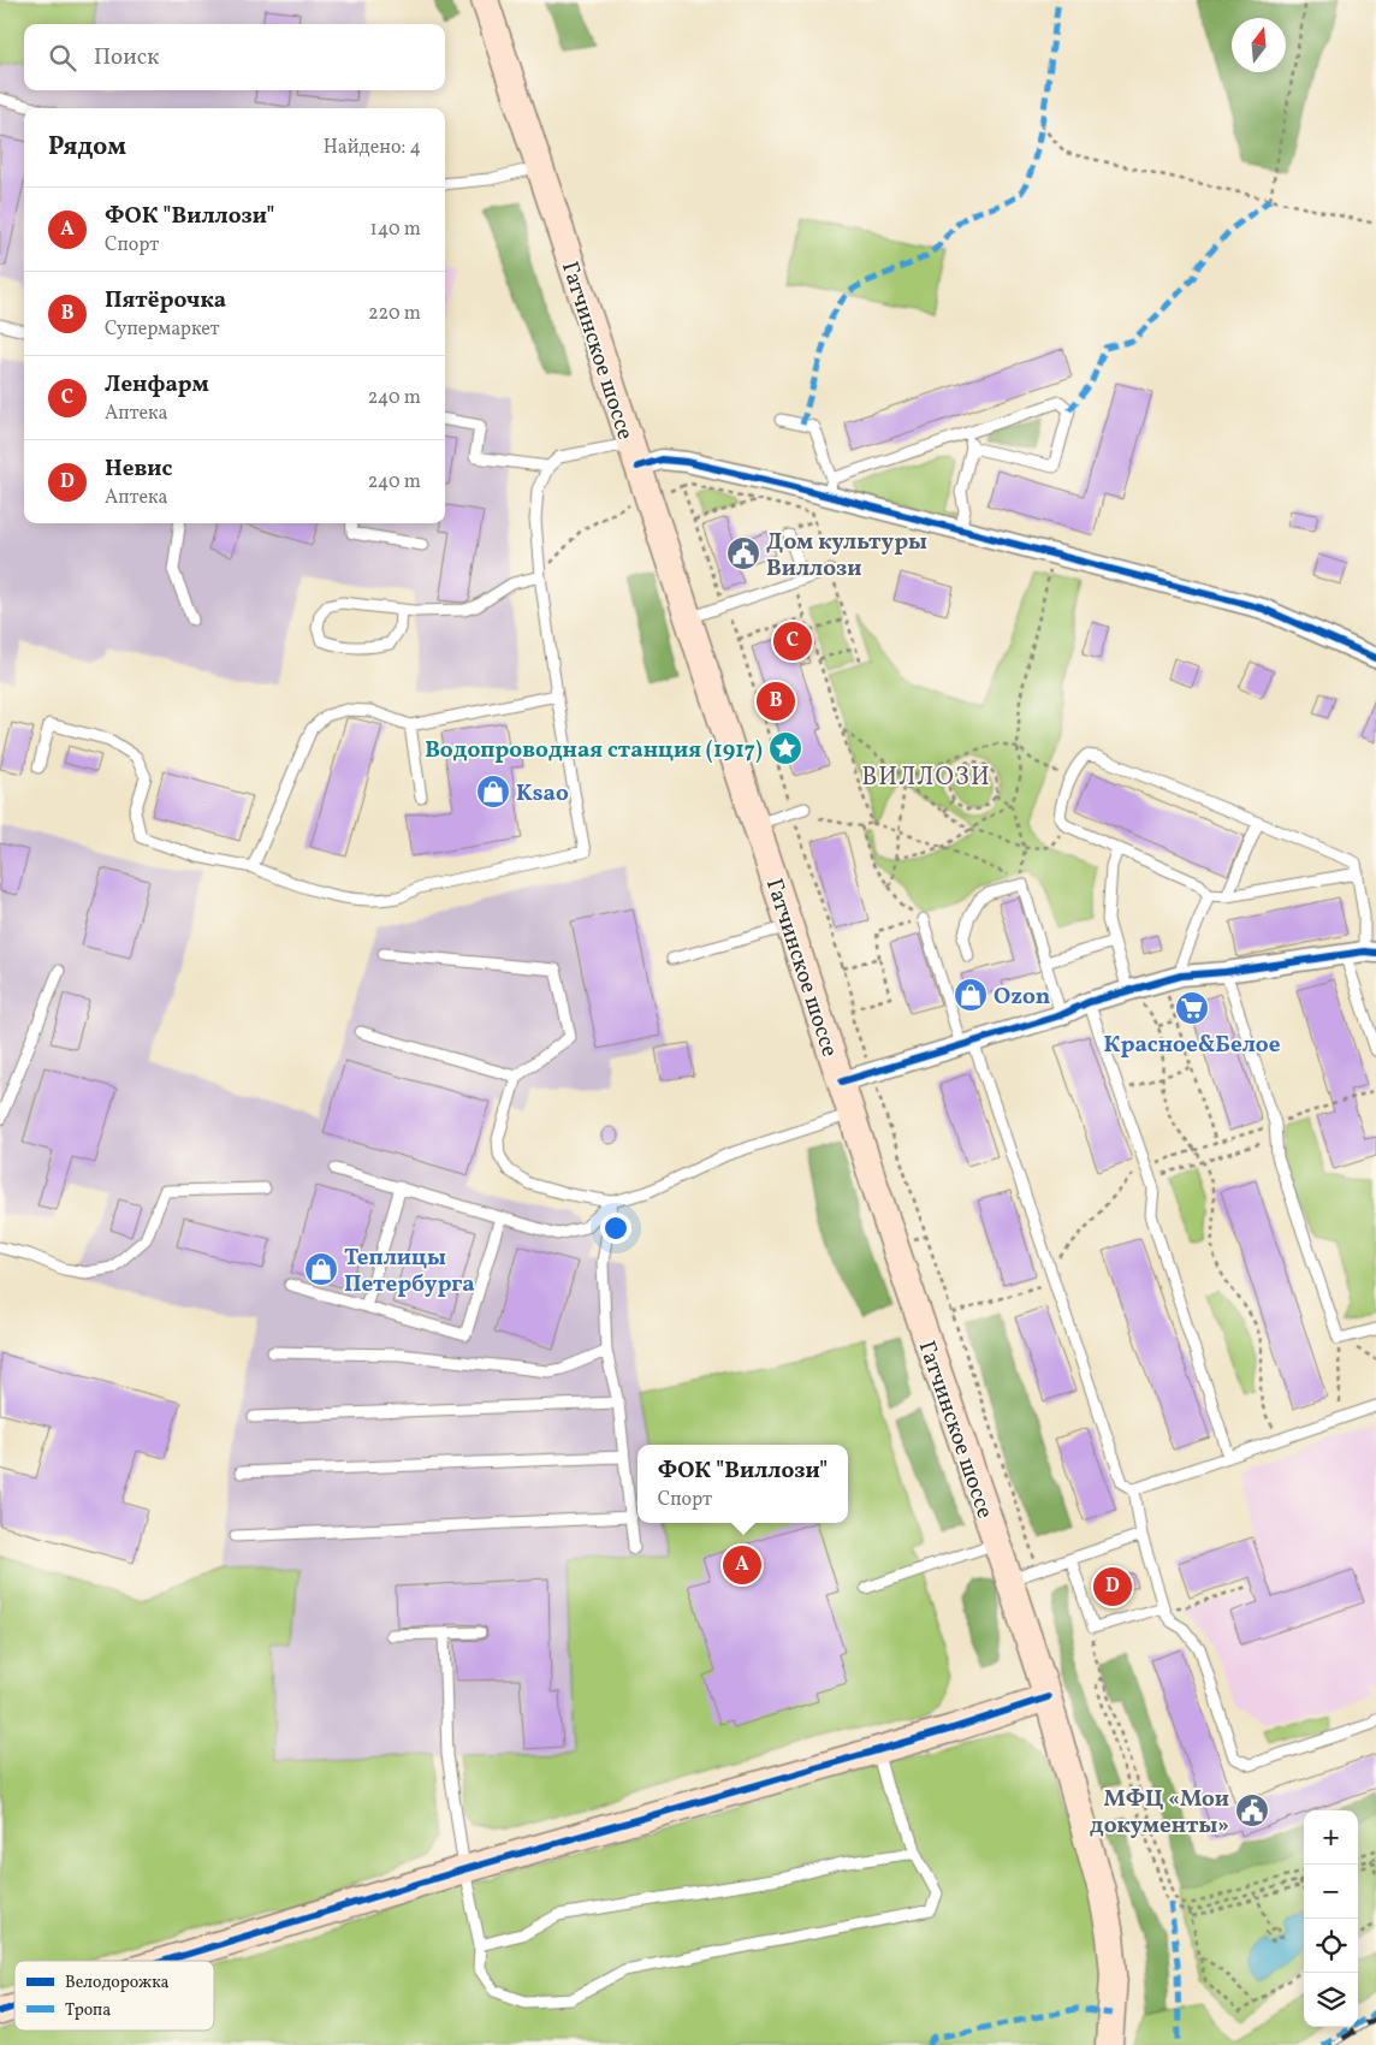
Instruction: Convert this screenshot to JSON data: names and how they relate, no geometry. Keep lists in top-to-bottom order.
{
  "streets": {
    "main road": ["Гатчинское шоссе"]
  },
  "districts": ["ВИЛЛОЗИ"],
  "places": {
    "public building": ["Дом культуры Виллози", "МФЦ «Мои документы»"],
    "place": ["Водопроводная станция (1917)"],
    "shop": ["Ksao", "Ozon", "Теплицы Петербурга"],
    "supermarket": ["Красное&Белое"]
  },
  "legend": ["Велодорожка", "Тропа"],
  "north": "top",
  "page": {
    "search": "Поиск",
    "heading": ["Рядом", "Найдено: 4"],
    "list": [
      {
        "mark": "A",
        "name": "ФОК \"Виллози\"",
        "note": "Спорт",
        "value": "140 m"
      },
      {
        "mark": "B",
        "name": "Пятёрочка",
        "note": "Супермаркет",
        "value": "220 m"
      },
      {
        "mark": "C",
        "name": "Ленфарм",
        "note": "Аптека",
        "value": "240 m"
      },
      {
        "mark": "D",
        "name": "Невис",
        "note": "Аптека",
        "value": "240 m"
      }
    ],
    "pins": [
      "C",
      "B",
      "A",
      "D"
    ],
    "popup": ["ФОК \"Виллози\"", "Спорт"],
    "map_buttons": ["+", "−"]
  }
}
